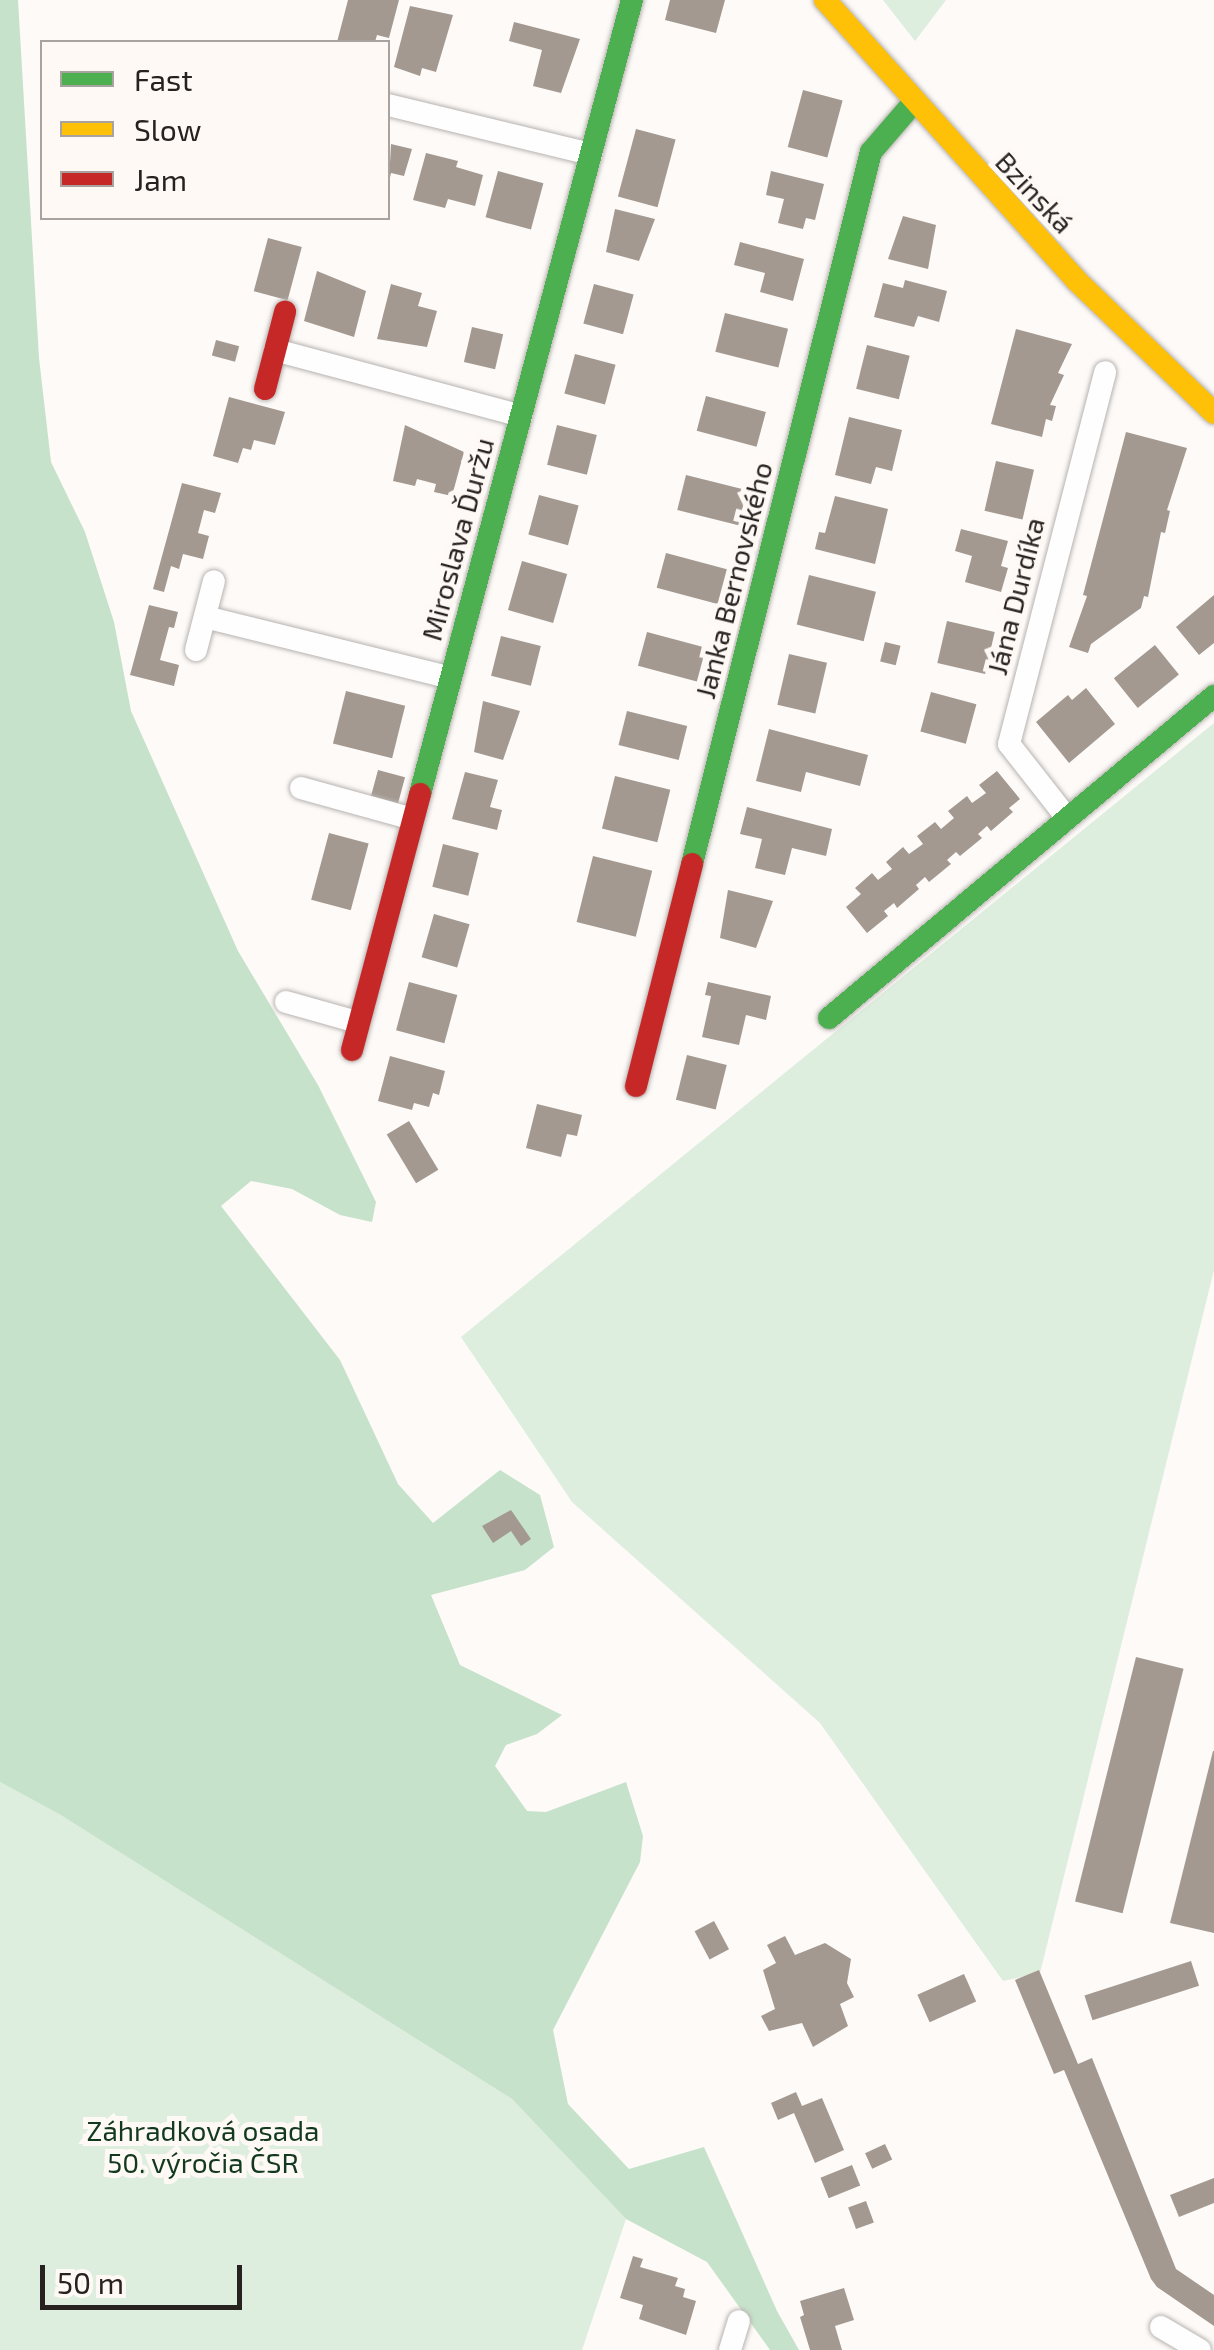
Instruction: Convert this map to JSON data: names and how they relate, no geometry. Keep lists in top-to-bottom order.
{
  "streets": {
    "street": [
      "Bzinská",
      "Miroslava Ďuržu",
      "Janka Bernovského",
      "Jána Durdíka"
    ]
  },
  "crossings": [
    ["Bzinská", "Janka Bernovského"]
  ],
  "parks": ["Záhradková osada 50. výročia ČSR"],
  "legend": ["Fast", "Slow", "Jam"],
  "scale_bar": "50 m"
}
